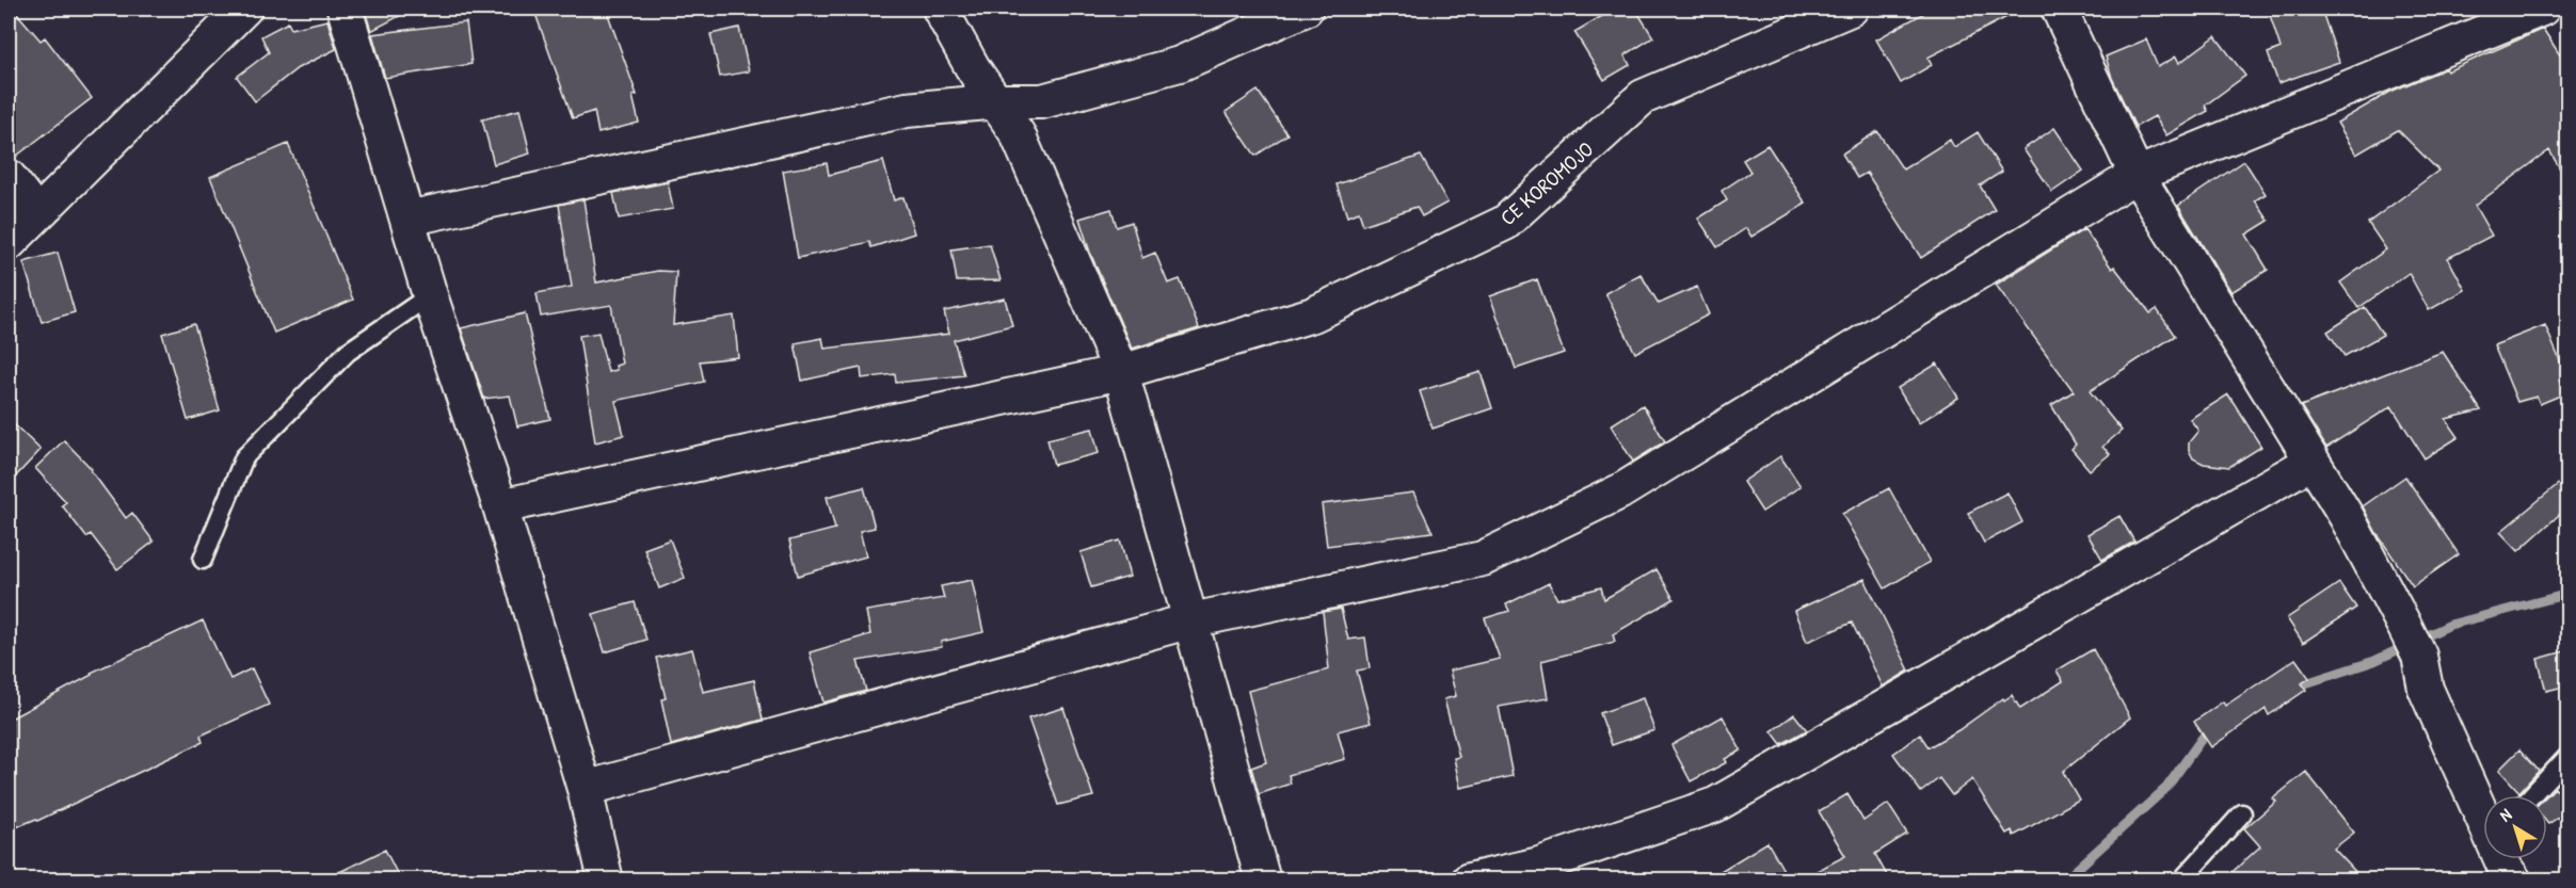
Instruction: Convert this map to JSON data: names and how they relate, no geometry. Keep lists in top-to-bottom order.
{
  "streets": {
    "street": ["CE KOROMOJO"]
  },
  "north": "top left"
}
